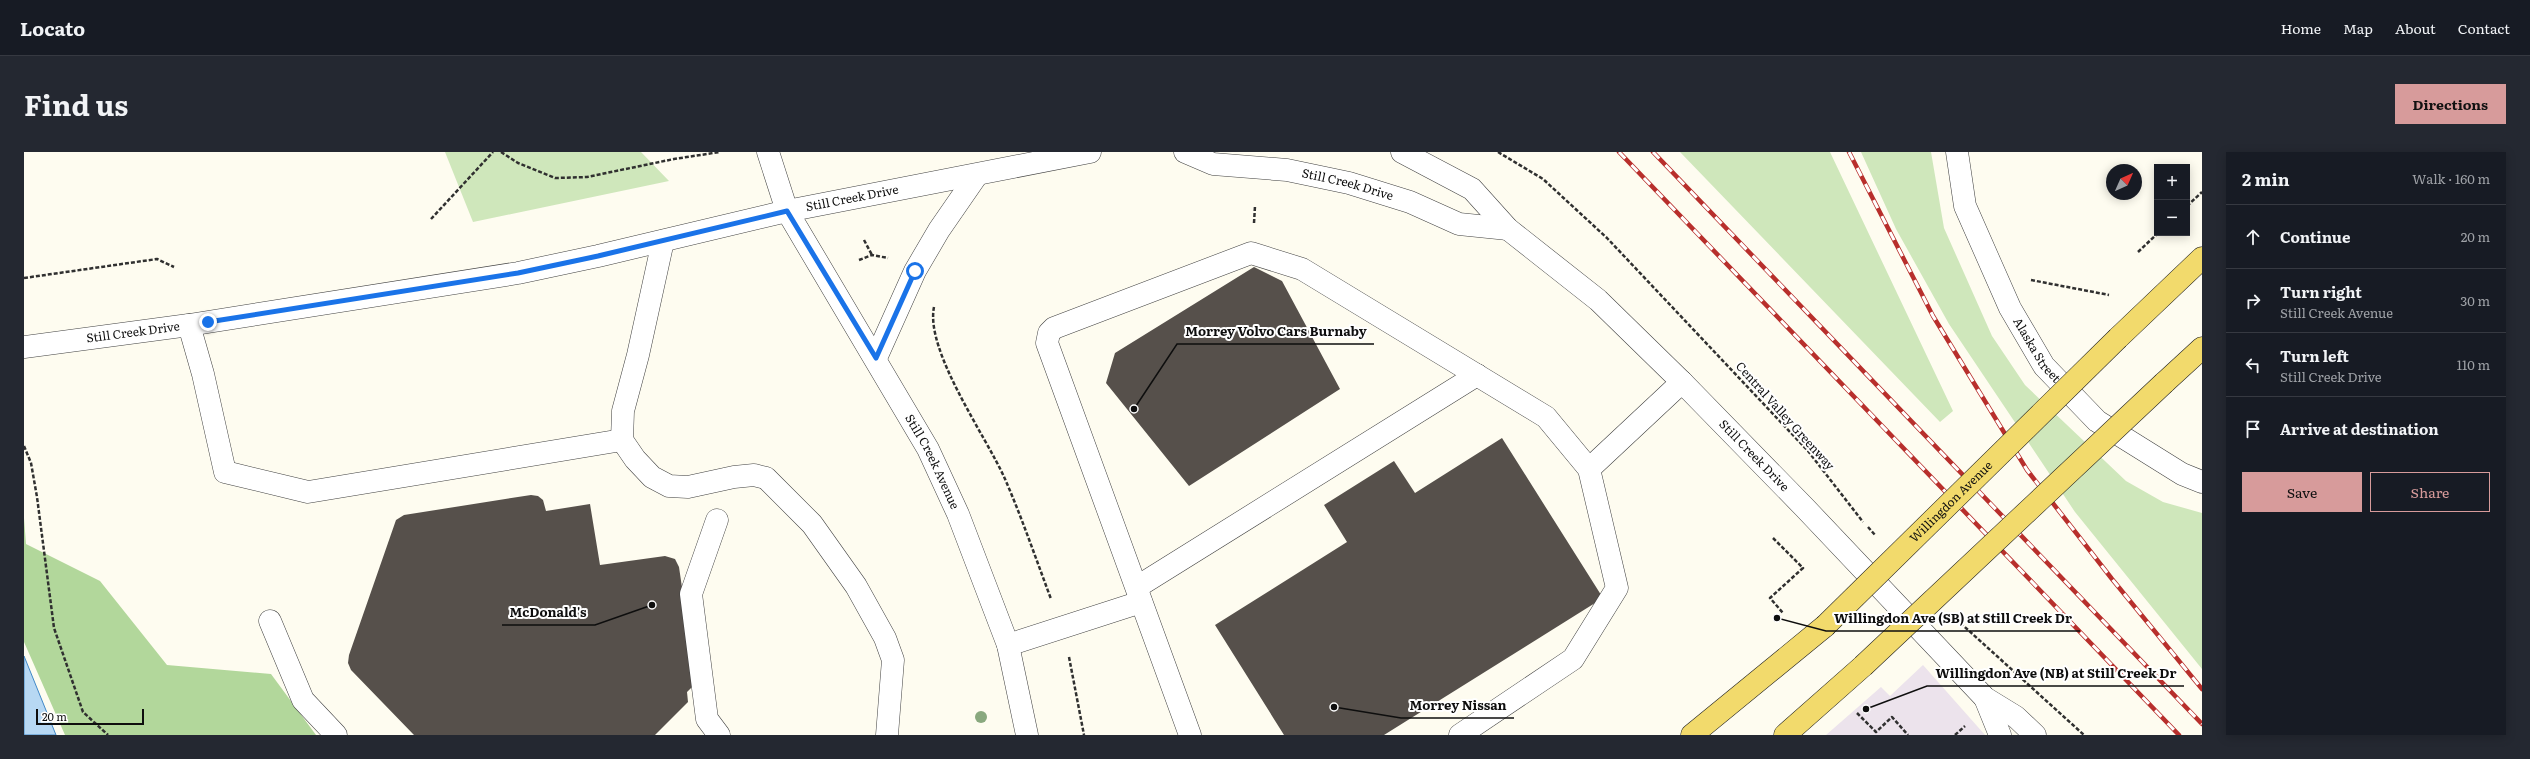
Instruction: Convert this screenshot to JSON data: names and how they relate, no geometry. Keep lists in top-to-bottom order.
{
  "streets": {
    "main road": ["Willingdon Avenue"],
    "street": ["Still Creek Drive", "Alaska Street", "Still Creek Avenue"],
    "path": ["Central Valley Greenway"]
  },
  "crossings": [
    ["Still Creek Drive", "Still Creek Avenue"]
  ],
  "places": [
    "Morrey Volvo Cars Burnaby",
    "McDonald's",
    "Willingdon Ave (SB) at Still Creek Dr",
    "Morrey Nissan",
    "Willingdon Ave (NB) at Still Creek Dr"
  ],
  "scale_bar": "20 m",
  "north": "top right",
  "page": {
    "header": "Locato",
    "nav": [
      "Home",
      "Map",
      "About",
      "Contact"
    ],
    "title": "Find us",
    "buttons": [
      "Directions",
      ["Save", "Share"]
    ],
    "heading": ["2 min", "Walk · 160 m"],
    "map_buttons": ["+", "−"],
    "list": [
      ["Continue", "20 m"],
      ["Turn right", "Still Creek Avenue", "30 m"],
      ["Turn left", "Still Creek Drive", "110 m"],
      "Arrive at destination"
    ],
    "scale": "20 m"
  }
}
